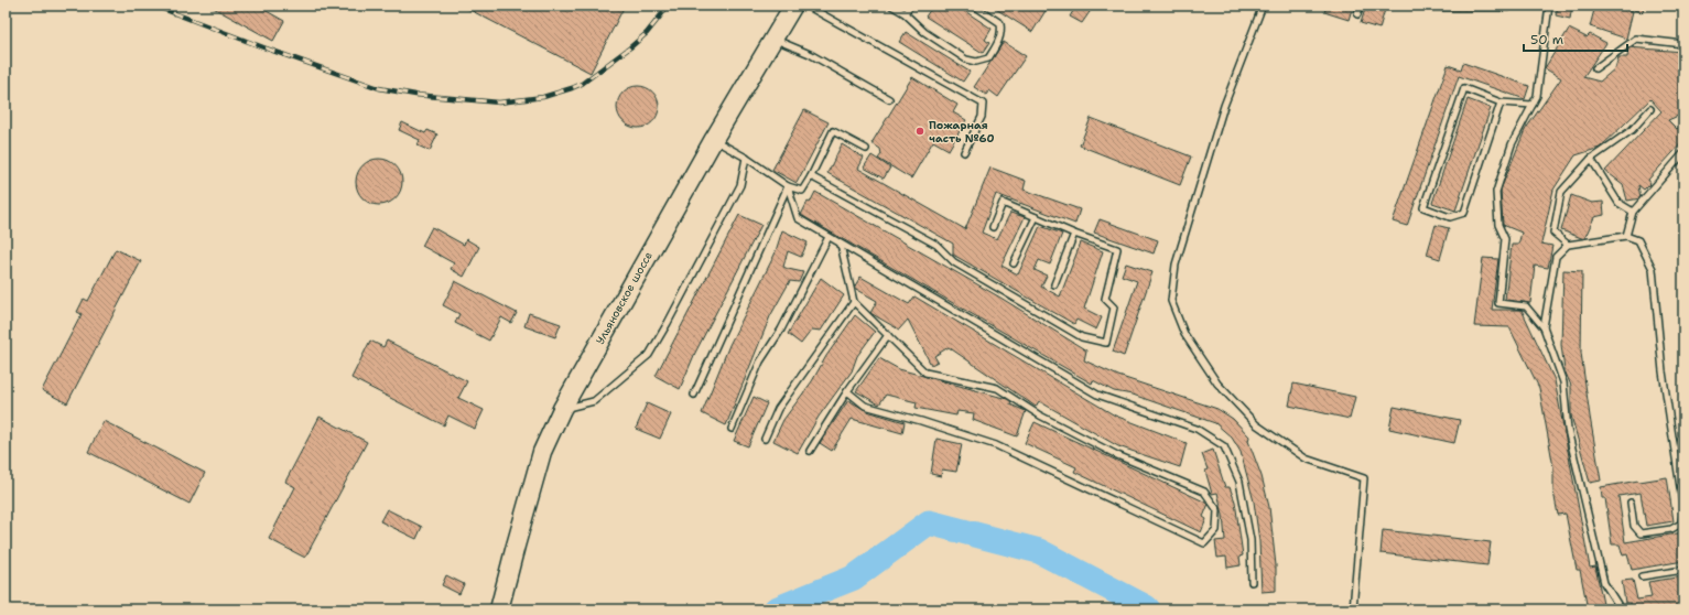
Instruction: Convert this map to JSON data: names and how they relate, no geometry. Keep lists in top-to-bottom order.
{
  "streets": {
    "main road": ["Ульяновское шоссе"]
  },
  "places": ["Пожарная часть №60"],
  "scale_bar": "50 m"
}
